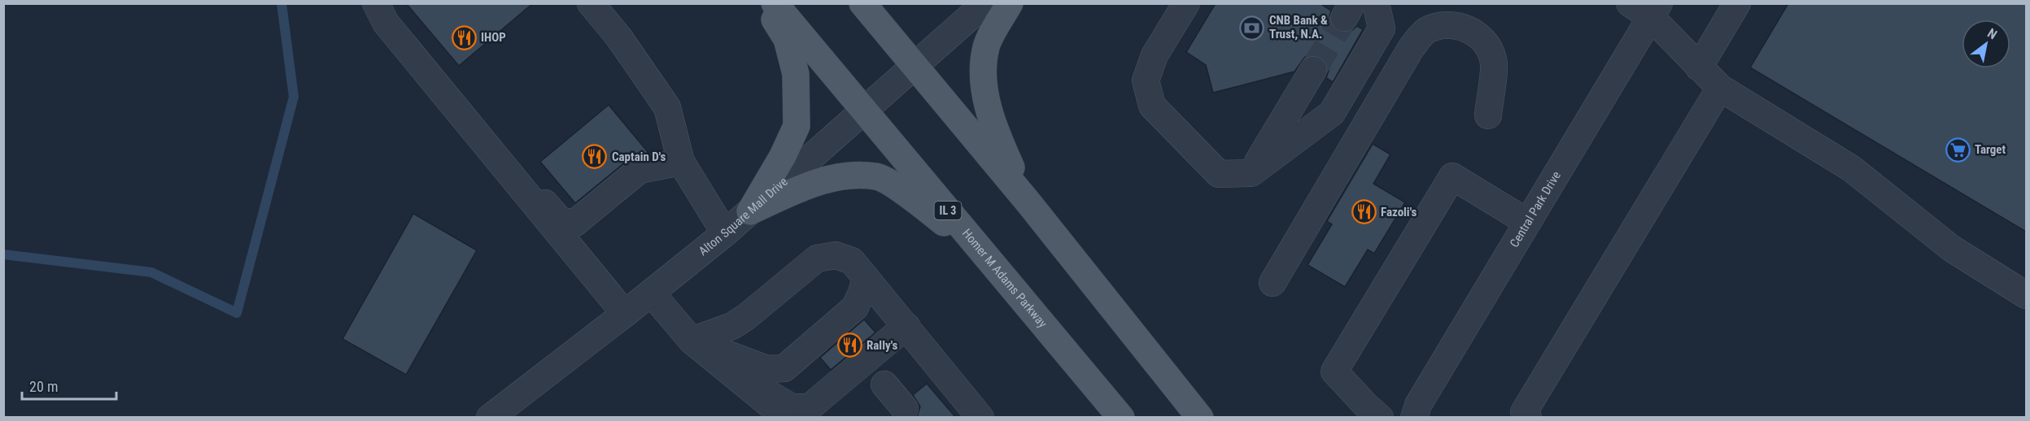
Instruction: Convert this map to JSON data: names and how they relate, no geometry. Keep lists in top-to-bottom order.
{
  "streets": {
    "main road": ["IL 3", "Homer M Adams Parkway"],
    "street": ["Central Park Drive", "Alton Square Mall Drive"]
  },
  "crossings": [
    ["Alton Square Mall Drive", "Homer M Adams Parkway"]
  ],
  "places": {
    "bank": ["CNB Bank & Trust, N.A."],
    "restaurant": [
      "IHOP",
      "Captain D's",
      "Fazoli's",
      "Rally's"
    ],
    "supermarket": ["Target"]
  },
  "scale_bar": "20 m",
  "north": "top right"
}
